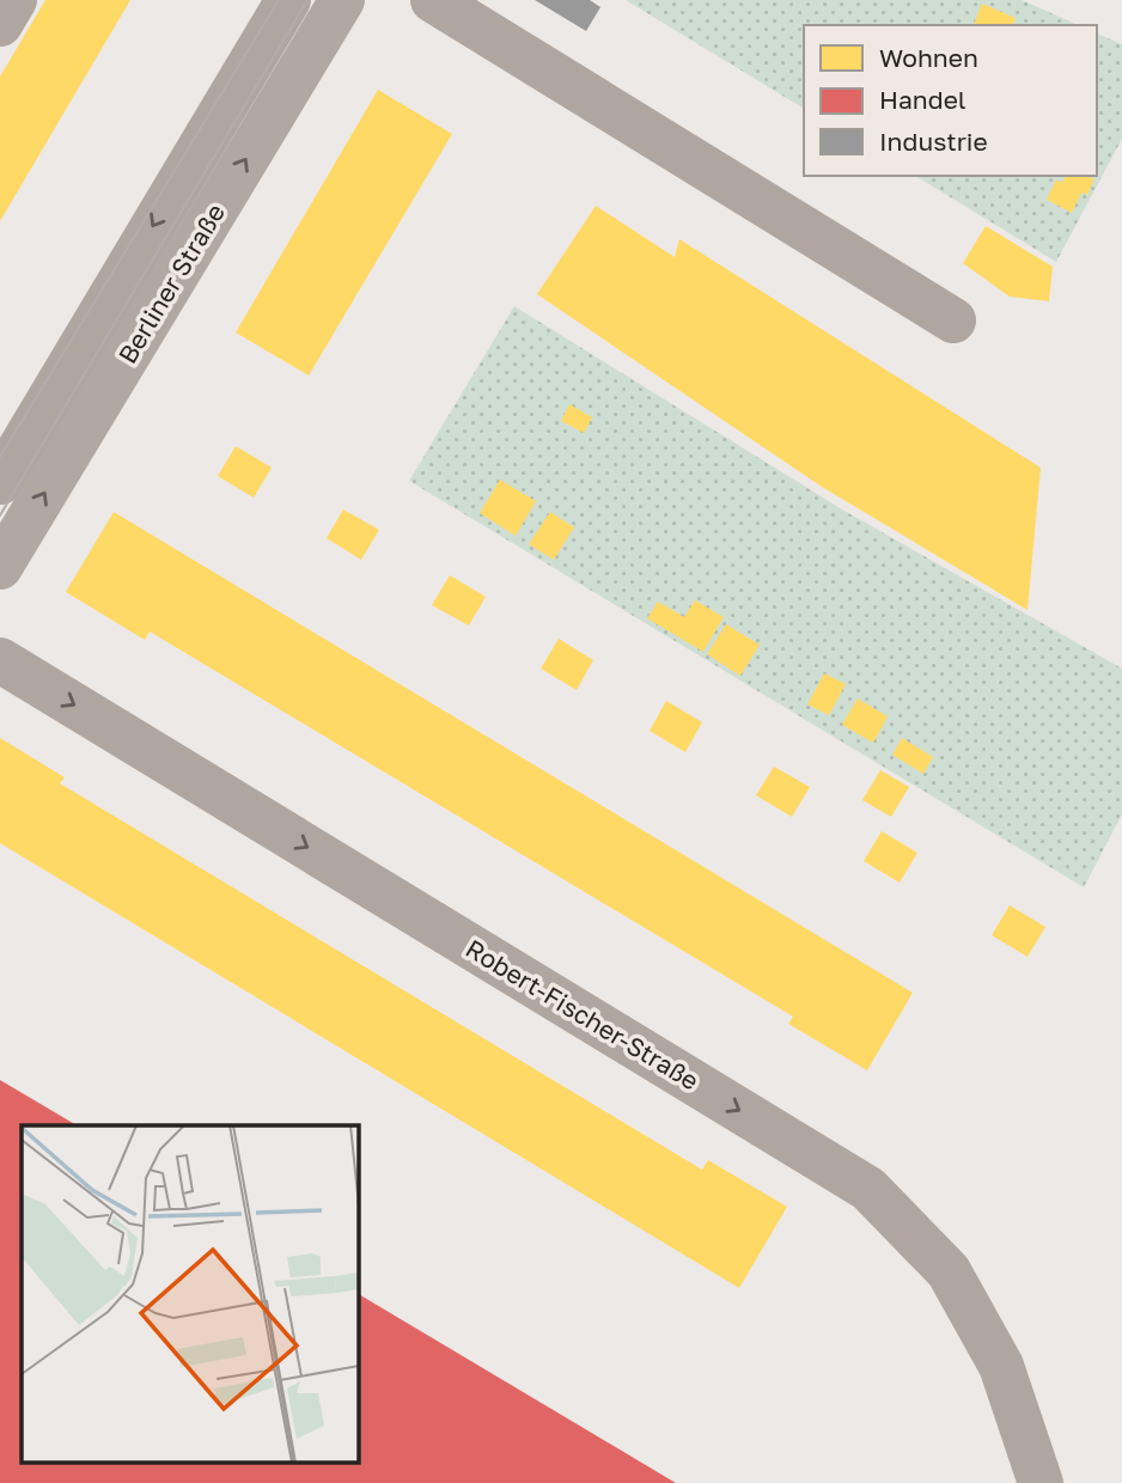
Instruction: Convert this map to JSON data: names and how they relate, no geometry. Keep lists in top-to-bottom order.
{
  "streets": {
    "main road": ["Berliner Straße"],
    "street": ["Robert-Fischer-Straße"]
  },
  "one_way": ["Berliner Straße", "Robert-Fischer-Straße"],
  "legend": ["Wohnen", "Handel", "Industrie"]
}
